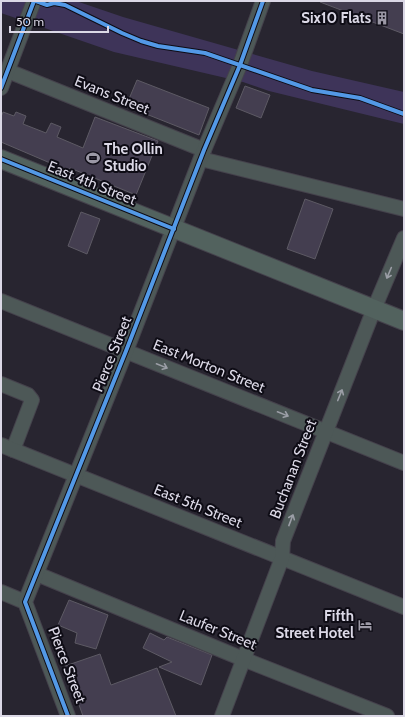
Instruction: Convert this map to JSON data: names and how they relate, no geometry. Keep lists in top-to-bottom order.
{
  "streets": {
    "main road": ["East 4th Street"],
    "street": [
      "Evans Street",
      "Pierce Street",
      "East Morton Street",
      "Buchanan Street",
      "East 5th Street",
      "Laufer Street"
    ]
  },
  "crossings": [
    ["Evans Street", "Pierce Street"],
    ["East 4th Street", "Pierce Street"],
    ["East 4th Street", "Buchanan Street"],
    ["Pierce Street", "East Morton Street"],
    ["Pierce Street", "East 5th Street"],
    ["Pierce Street", "Laufer Street"],
    ["East Morton Street", "Buchanan Street"],
    ["Buchanan Street", "East 5th Street"],
    ["Buchanan Street", "Laufer Street"]
  ],
  "one_way": ["East Morton Street"],
  "places": {
    "building": ["Six10 Flats"],
    "sports": ["The Ollin Studio"],
    "hotel": ["Fifth Street Hotel"]
  },
  "scale_bar": "50 m"
}
